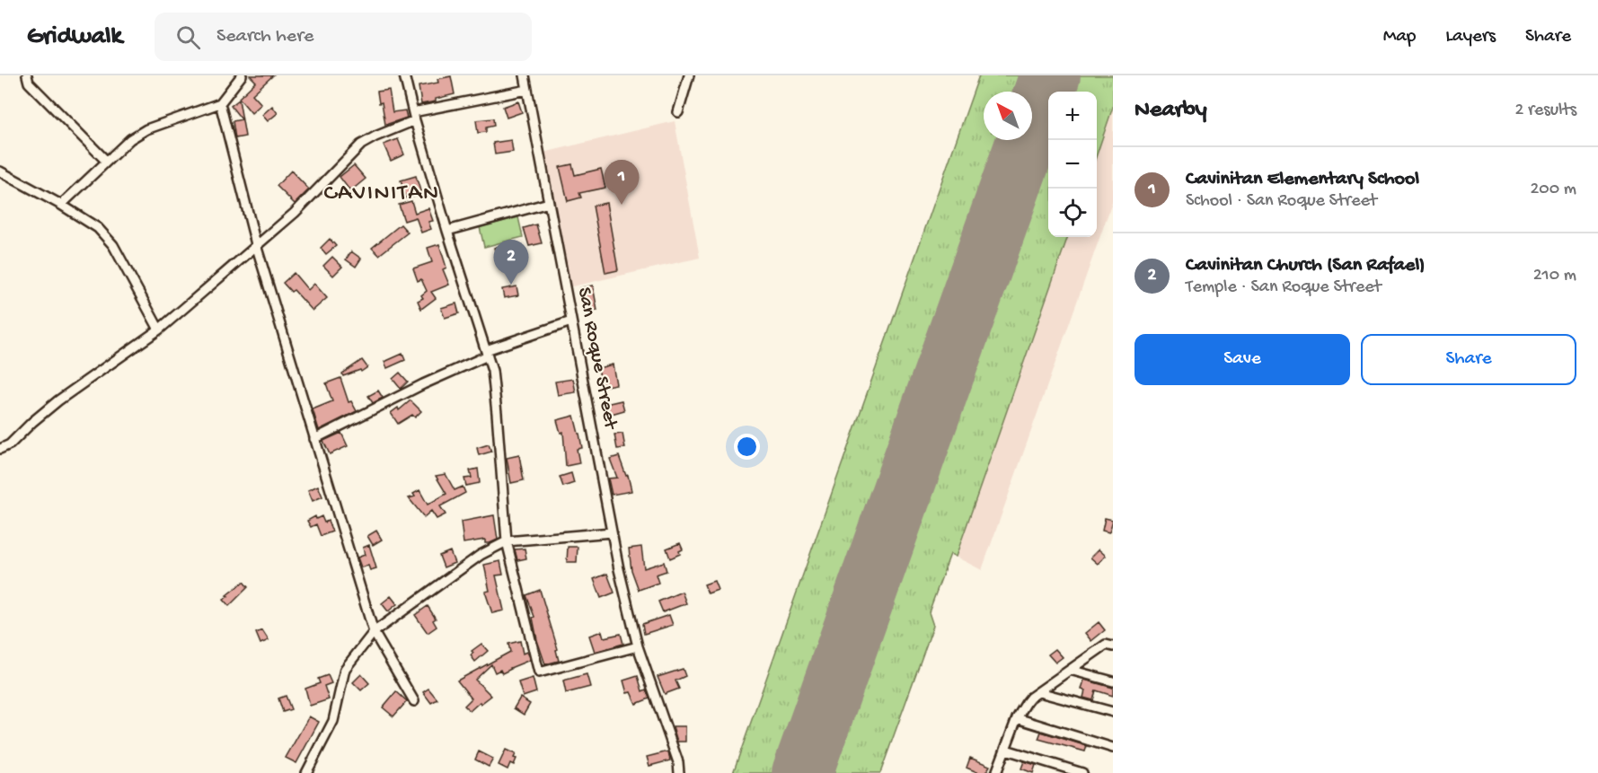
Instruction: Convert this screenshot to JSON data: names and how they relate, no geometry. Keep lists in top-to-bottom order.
{
  "streets": {
    "street": ["San Roque Street"]
  },
  "districts": ["CAVINITAN"],
  "north": "top left",
  "page": {
    "header": "Gridwalk",
    "search": "Search here",
    "nav": ["Map", "Layers", "Share"],
    "heading": ["Nearby", "2 results"],
    "map_buttons": ["+", "−"],
    "list": [
      {
        "mark": "1",
        "name": "Cavinitan Elementary School",
        "note": "School · San Roque Street",
        "value": "200 m"
      },
      {
        "mark": "2",
        "name": "Cavinitan Church (San Rafael)",
        "note": "Temple · San Roque Street",
        "value": "210 m"
      }
    ],
    "pins": ["1", "2"],
    "buttons": ["Save", "Share"]
  }
}
